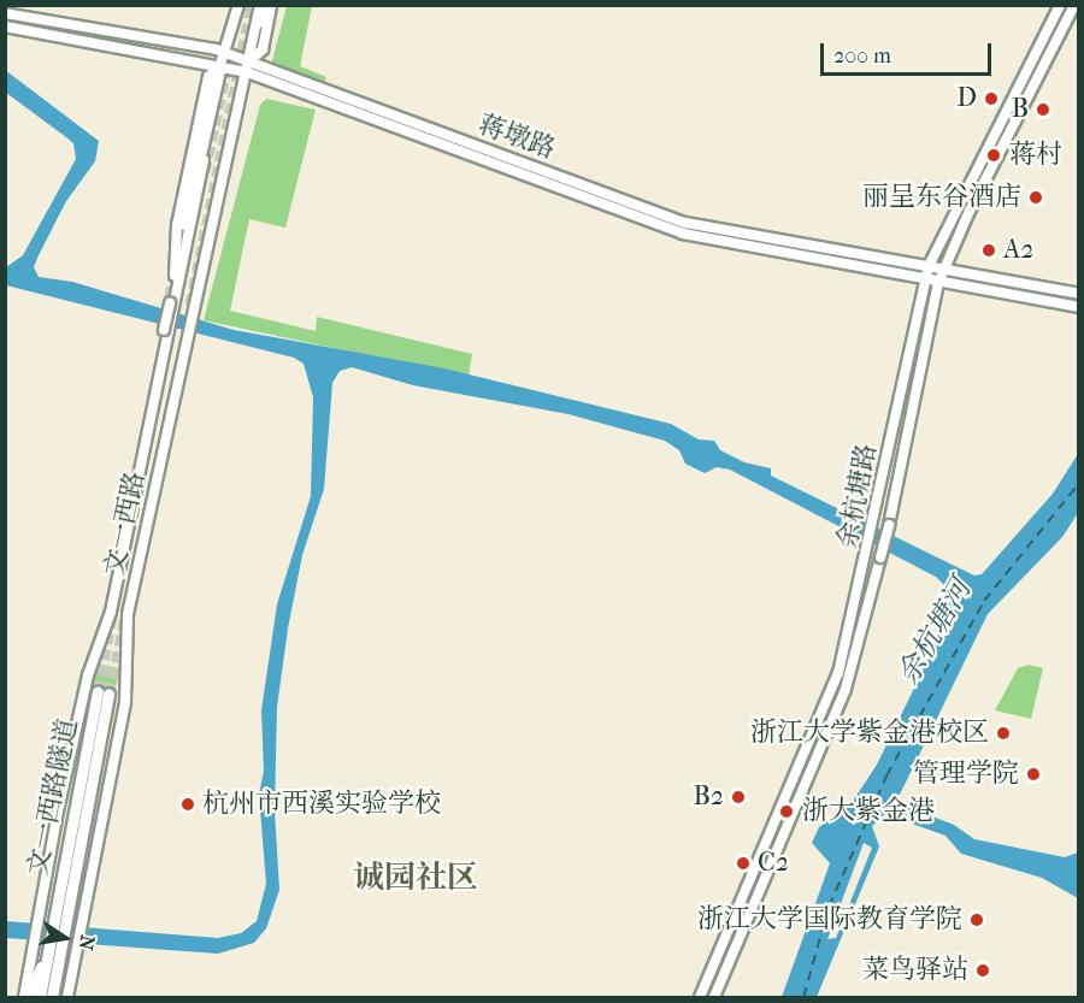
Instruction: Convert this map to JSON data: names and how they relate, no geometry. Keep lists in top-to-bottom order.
{
  "streets": {
    "highway": ["文一西路隧道"],
    "main road": ["蒋墩路", "余杭塘路", "文一西路"]
  },
  "crossings": [
    ["蒋墩路", "余杭塘路"],
    ["蒋墩路", "文一西路"]
  ],
  "districts": ["诚园社区"],
  "water": ["余杭塘河"],
  "places": [
    "D",
    "B",
    "蒋村",
    "丽呈东谷酒店",
    "A2",
    "浙江大学紫金港校区",
    "管理学院",
    "B2",
    "杭州市西溪实验学校",
    "浙大紫金港",
    "C2",
    "浙江大学国际教育学院",
    "菜鸟驿站"
  ],
  "scale_bar": "200 m",
  "north": "right"
}
